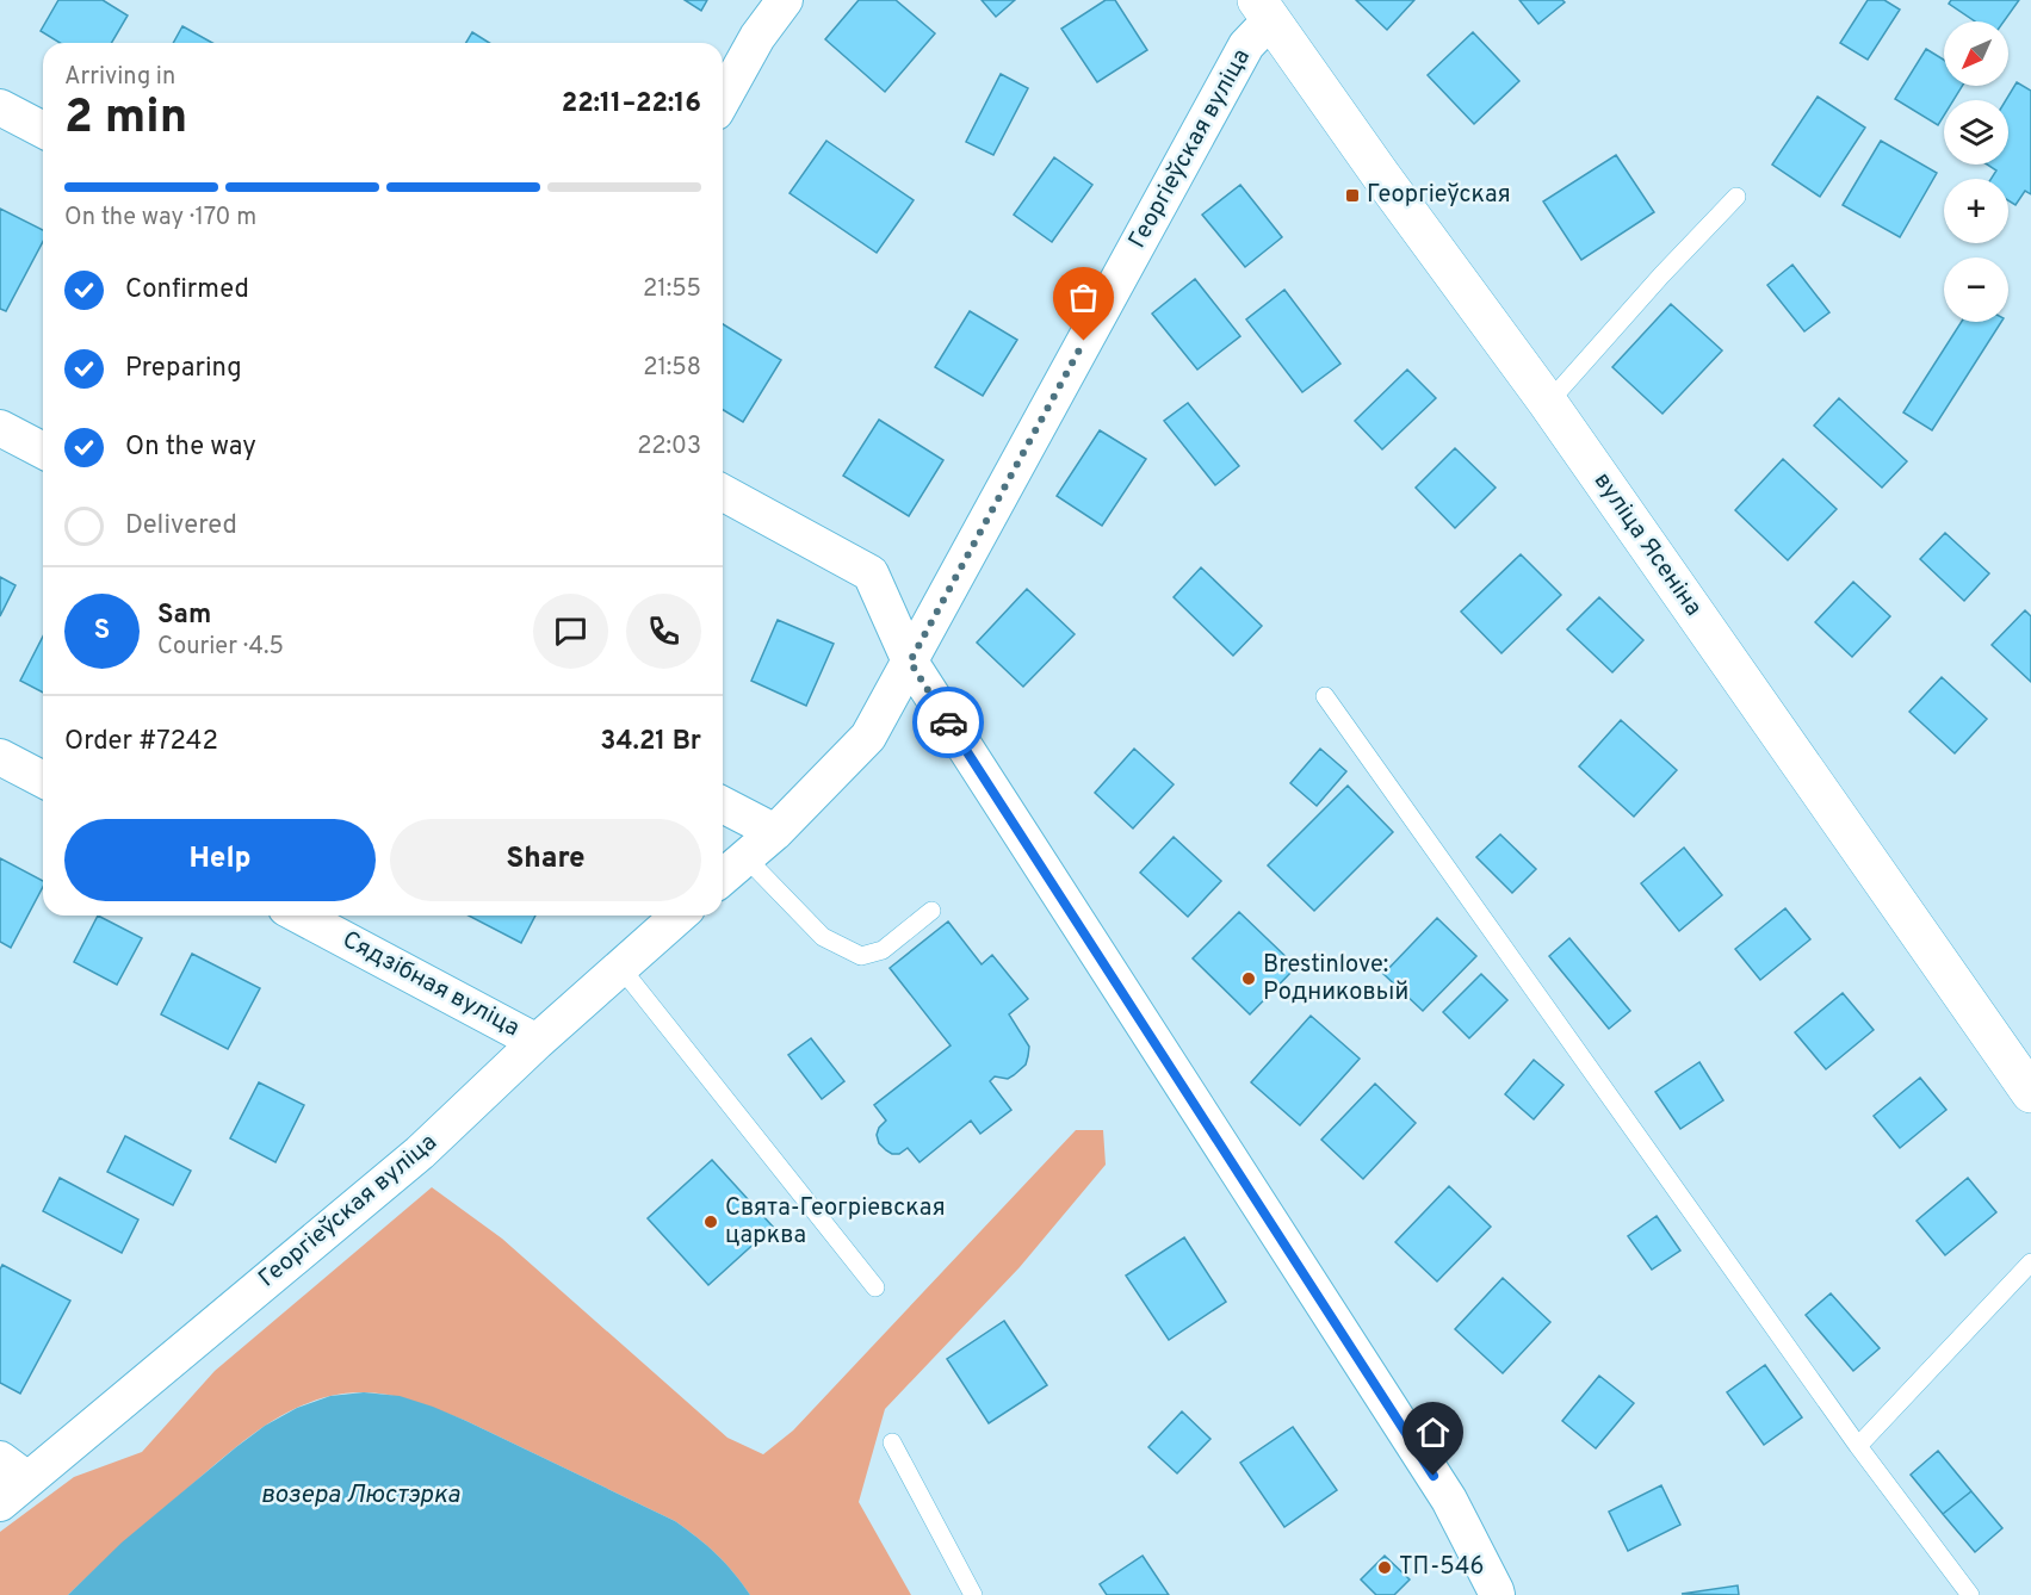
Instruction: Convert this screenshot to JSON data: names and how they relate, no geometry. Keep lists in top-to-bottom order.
{
  "streets": {
    "street": ["Георгіеўская вуліца", "вуліца Ясеніна", "Сядзібная вуліца"]
  },
  "crossings": [
    ["Георгіеўская вуліца", "вуліца Ясеніна"],
    ["Георгіеўская вуліца", "Сядзібная вуліца"]
  ],
  "water": ["возера Люстэрка"],
  "places": {
    "transit": ["Георгіеўская"],
    "other": ["Brestinlove: Родниковый", "Свята-Геогріевская царква", "ТП-546"]
  },
  "north": "bottom left",
  "page": {
    "map_buttons": ["+", "−"],
    "heading": ["2 min", "Arriving in", "22:11–22:16"],
    "panel": [
      "Sam",
      "Courier · 4.5",
      "Order #7242",
      "34.21 Br"
    ],
    "bar": "On the way · 170 m",
    "list": [
      ["Confirmed", "21:55"],
      ["Preparing", "21:58"],
      ["On the way", "22:03"],
      "Delivered"
    ],
    "round": "S",
    "buttons": ["Help", "Share"]
  }
}
